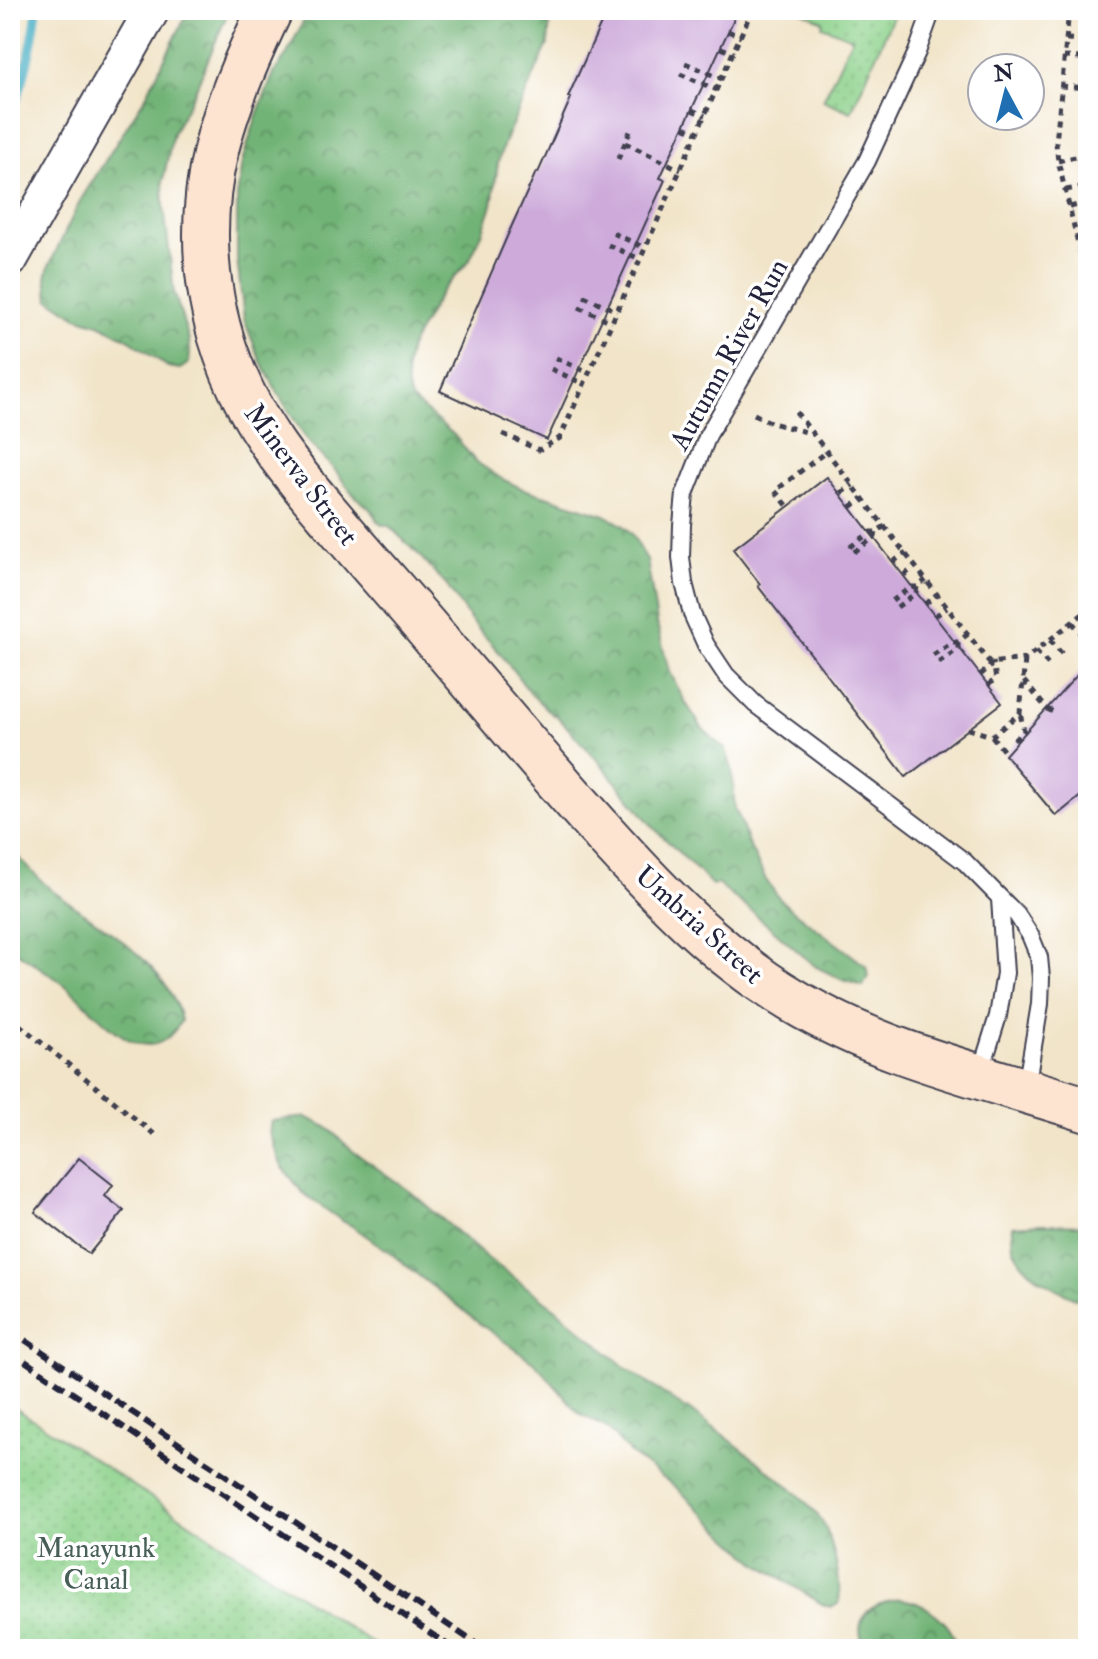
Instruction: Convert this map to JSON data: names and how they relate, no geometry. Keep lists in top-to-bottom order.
{
  "streets": {
    "main road": ["Minerva Street", "Umbria Street"],
    "lane": ["Autumn River Run"]
  },
  "crossings": [
    ["Autumn River Run", "Umbria Street"],
    ["Minerva Street", "Umbria Street"]
  ],
  "parks": ["Manayunk Canal"],
  "north": "top"
}
